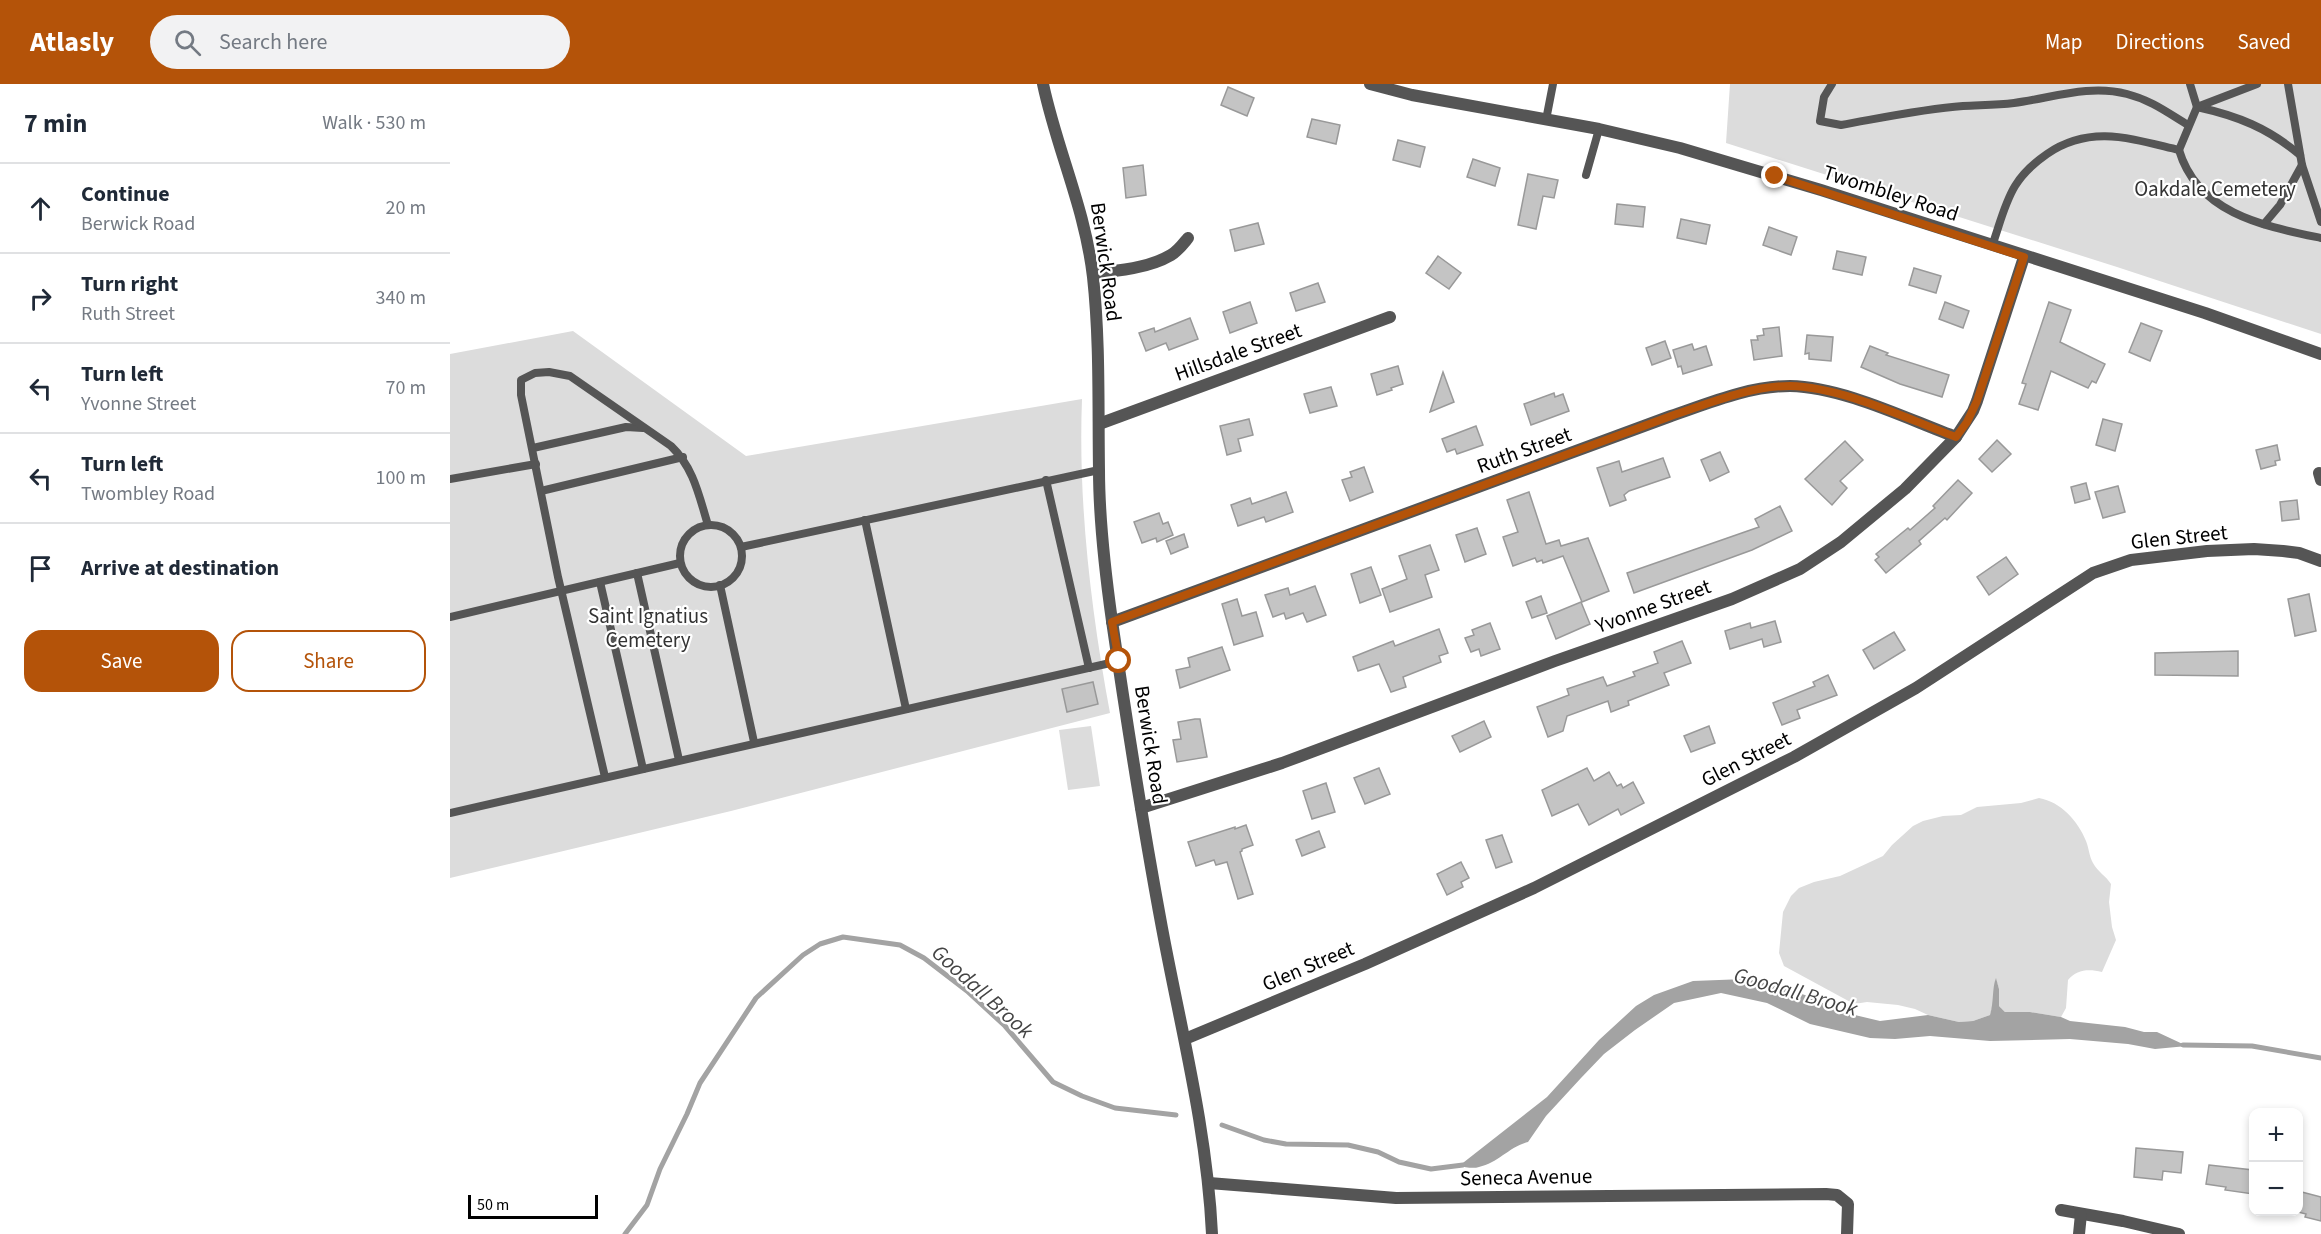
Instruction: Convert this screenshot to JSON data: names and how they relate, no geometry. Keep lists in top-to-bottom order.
{
  "streets": {
    "street": [
      "Twombley Road",
      "Berwick Road",
      "Hillsdale Street",
      "Ruth Street",
      "Glen Street",
      "Yvonne Street",
      "Seneca Avenue"
    ]
  },
  "crossings": [
    ["Twombley Road", "Yvonne Street"],
    ["Berwick Road", "Hillsdale Street"],
    ["Berwick Road", "Ruth Street"],
    ["Berwick Road", "Glen Street"],
    ["Berwick Road", "Yvonne Street"],
    ["Berwick Road", "Seneca Avenue"],
    ["Ruth Street", "Yvonne Street"]
  ],
  "water": ["Goodall Brook"],
  "parks": ["Oakdale Cemetery", "Saint Ignatius Cemetery"],
  "scale_bar": "50 m",
  "page": {
    "header": "Atlasly",
    "search": "Search here",
    "nav": ["Map", "Directions", "Saved"],
    "heading": ["7 min", "Walk · 530 m"],
    "list": [
      ["Continue", "Berwick Road", "20 m"],
      ["Turn right", "Ruth Street", "340 m"],
      ["Turn left", "Yvonne Street", "70 m"],
      ["Turn left", "Twombley Road", "100 m"],
      "Arrive at destination"
    ],
    "buttons": ["Save", "Share"],
    "map_buttons": ["+", "−"],
    "scale": "50 m"
  }
}
